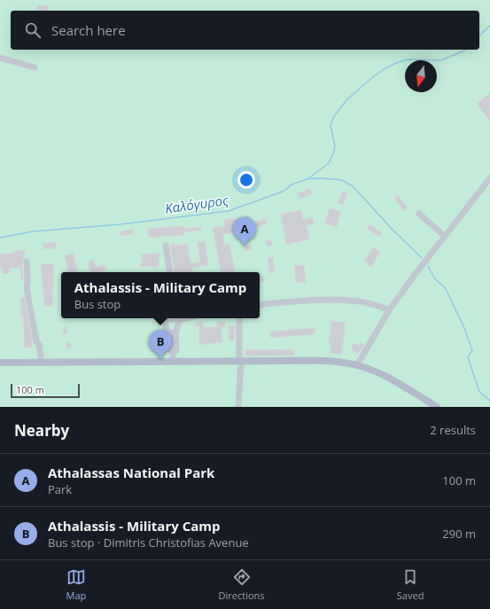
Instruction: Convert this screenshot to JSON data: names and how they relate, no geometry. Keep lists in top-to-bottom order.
{
  "water": ["Καλόγυρος"],
  "scale_bar": "100 m",
  "north": "bottom",
  "page": {
    "search": "Search here",
    "pins": ["A", "B"],
    "popup": ["Athalassis - Military Camp", "Bus stop"],
    "scale": "100 m",
    "heading": ["Nearby", "2 results"],
    "list": [
      {
        "mark": "A",
        "name": "Athalassas National Park",
        "note": "Park",
        "value": "100 m"
      },
      {
        "mark": "B",
        "name": "Athalassis - Military Camp",
        "note": "Bus stop · Dimitris Christofias Avenue",
        "value": "290 m"
      }
    ],
    "nav": ["Map", "Directions", "Saved"]
  }
}
